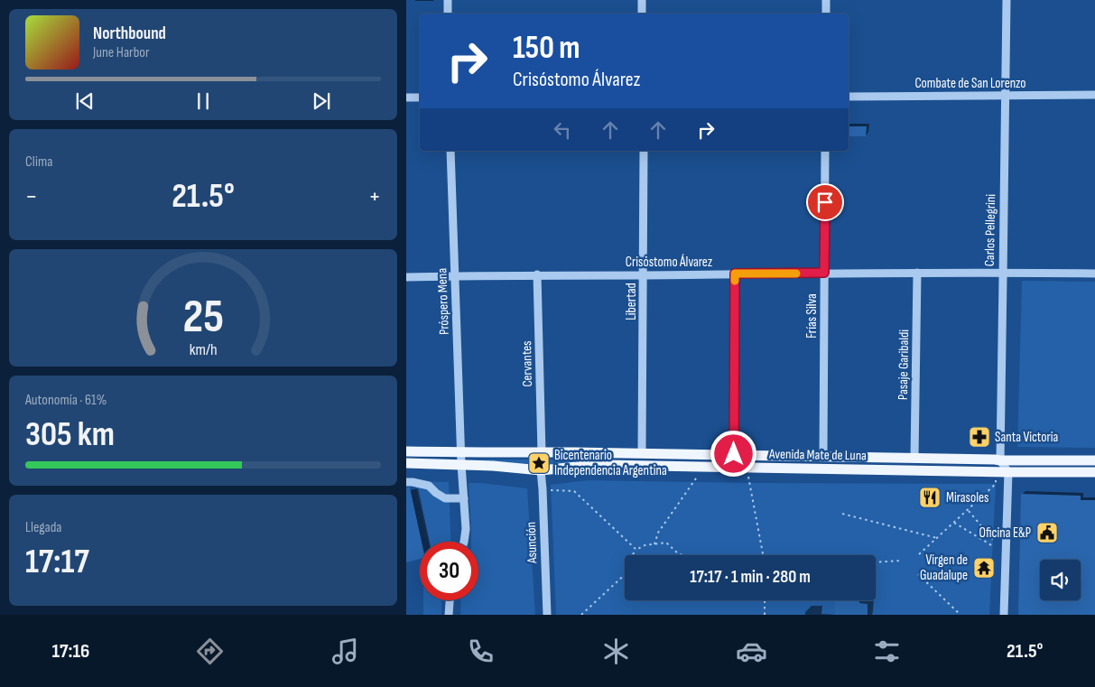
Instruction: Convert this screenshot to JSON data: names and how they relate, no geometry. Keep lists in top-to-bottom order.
{
  "streets": {
    "main road": ["Avenida Mate de Luna"],
    "street": [
      "Combate de San Lorenzo",
      "Carlos Pellegrini",
      "Crisóstomo Álvarez",
      "Próspero Mena",
      "Libertad",
      "Frías Silva",
      "Cervantes",
      "Pasaje Garibaldi",
      "Asunción"
    ]
  },
  "crossings": [
    ["Combate de San Lorenzo", "Carlos Pellegrini"],
    ["Carlos Pellegrini", "Crisóstomo Álvarez"],
    ["Carlos Pellegrini", "Avenida Mate de Luna"],
    ["Crisóstomo Álvarez", "Próspero Mena"],
    ["Crisóstomo Álvarez", "Libertad"],
    ["Crisóstomo Álvarez", "Frías Silva"],
    ["Crisóstomo Álvarez", "Cervantes"],
    ["Crisóstomo Álvarez", "Pasaje Garibaldi"],
    ["Próspero Mena", "Avenida Mate de Luna"],
    ["Libertad", "Avenida Mate de Luna"],
    ["Frías Silva", "Avenida Mate de Luna"],
    ["Cervantes", "Avenida Mate de Luna"],
    ["Pasaje Garibaldi", "Avenida Mate de Luna"],
    ["Avenida Mate de Luna", "Asunción"]
  ],
  "places": {
    "pharmacy": ["Santa Victoria"],
    "place": ["Bicentenario Independencia Argentina"],
    "restaurant": ["Mirasoles"],
    "public building": ["Oficina E&P"],
    "temple": ["Virgen de Guadalupe"]
  },
  "page": {
    "turn": ["150 m", "Crisóstomo Álvarez"],
    "song": ["Northbound", "June Harbor"],
    "tile": [
      "Clima",
      ["Autonomía · 61%", "305 km"],
      ["Llegada", "17:17"]
    ],
    "heat": ["−", "21.5°", "+"],
    "limit": "30",
    "trip": "17:17 · 1 min · 280 m",
    "tabs": ["17:16", "21.5°"],
    "gauge": ["25", "km/h"]
  }
}
